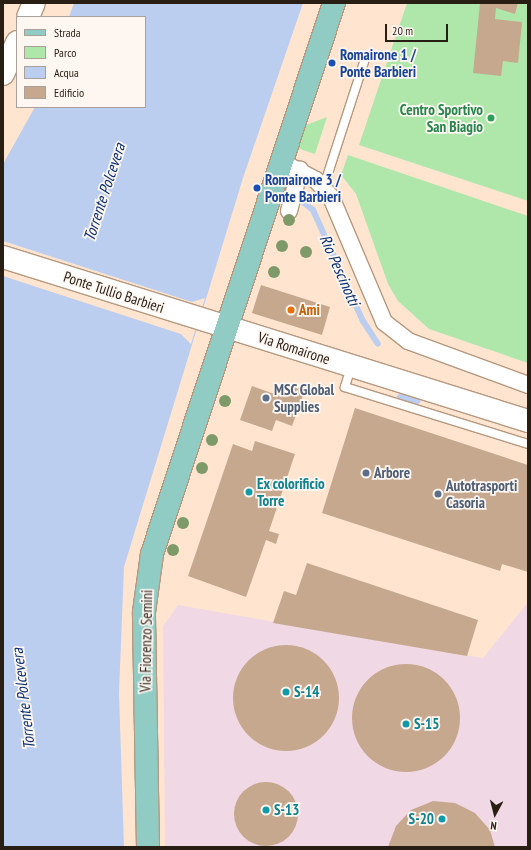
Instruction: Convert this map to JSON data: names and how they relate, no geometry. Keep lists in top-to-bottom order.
{
  "streets": {
    "main road": ["Via Fiorenzo Semini"],
    "street": ["Ponte Tullio Barbieri", "Via Romairone"]
  },
  "crossings": [
    ["Ponte Tullio Barbieri", "Via Romairone"],
    ["Ponte Tullio Barbieri", "Via Fiorenzo Semini"],
    ["Via Romairone", "Via Fiorenzo Semini"]
  ],
  "water": ["Torrente Polcevera", "Rio Pescinotti"],
  "places": [
    "Romairone 1 / Ponte Barbieri",
    "Centro Sportivo San Biagio",
    "Romairone 3 / Ponte Barbieri",
    "Ami",
    "MSC Global Supplies",
    "Arbore",
    "Ex colorificio Torre",
    "Autotrasporti Casoria",
    "S-14",
    "S-15",
    "S-13",
    "S-20"
  ],
  "legend": [
    "Strada",
    "Parco",
    "Acqua",
    "Edificio"
  ],
  "scale_bar": "20 m",
  "north": "bottom"
}
